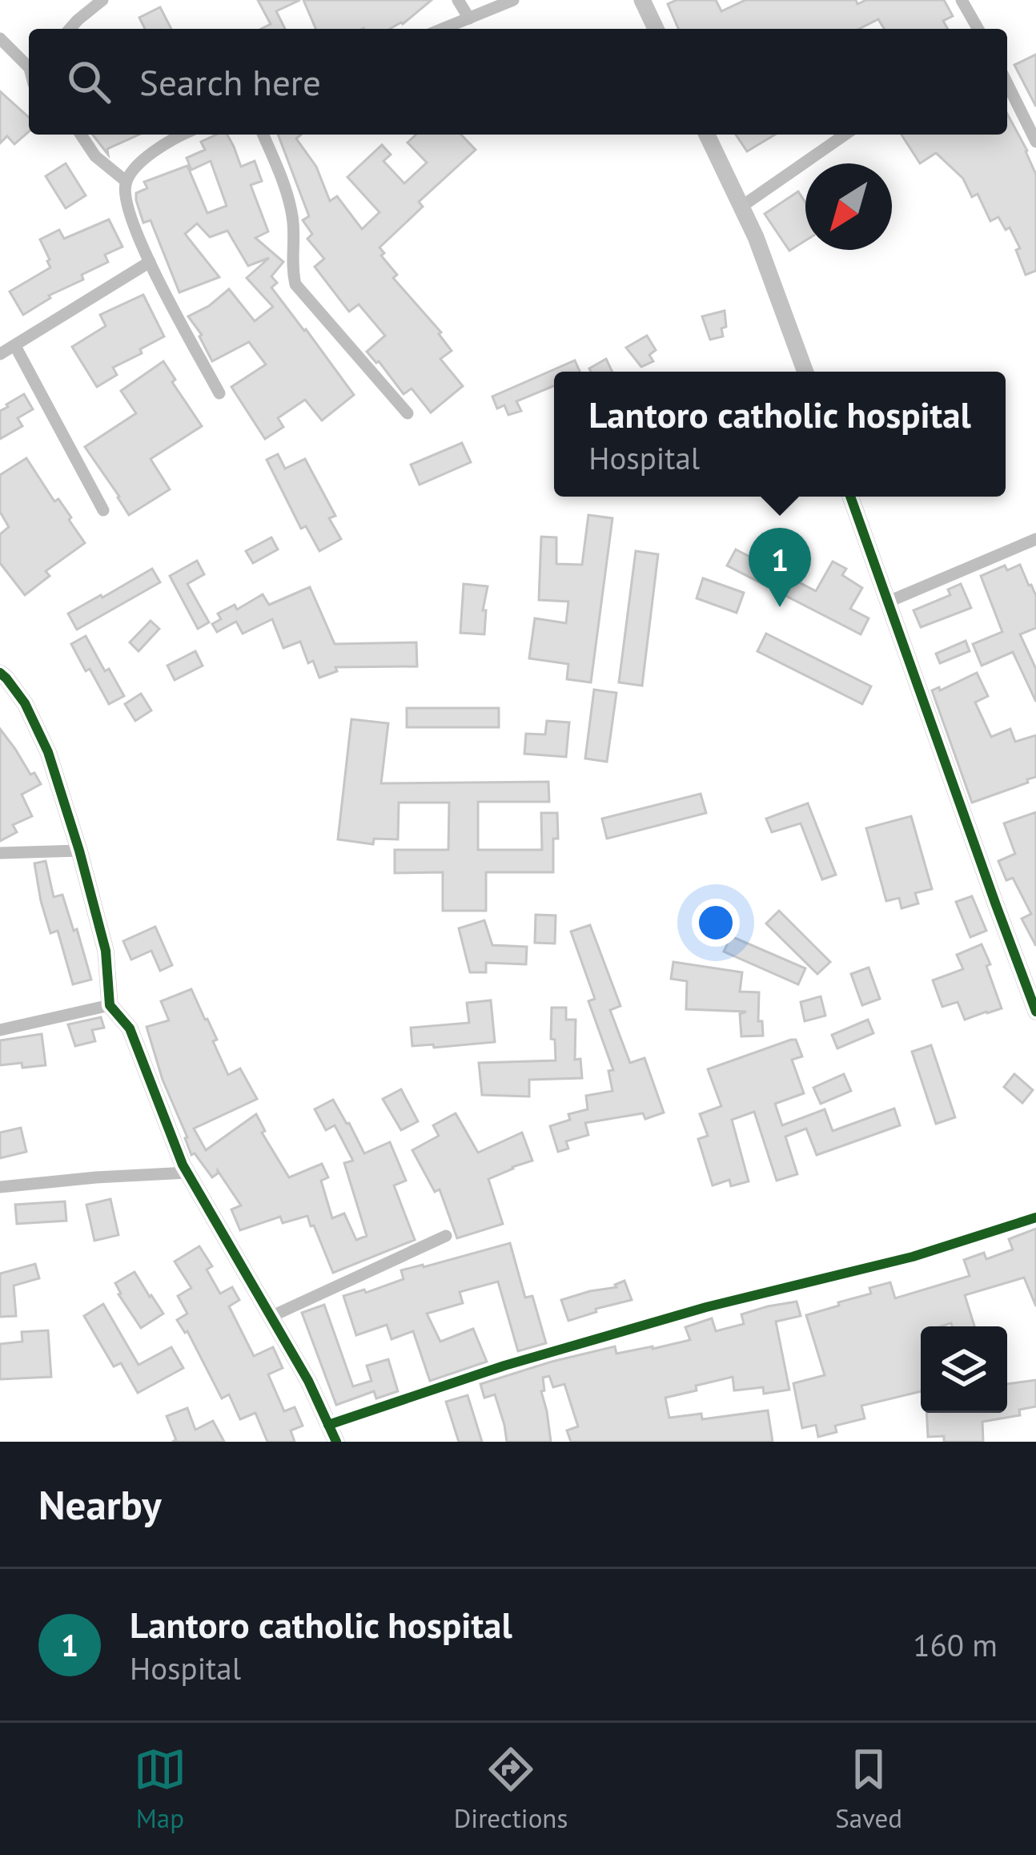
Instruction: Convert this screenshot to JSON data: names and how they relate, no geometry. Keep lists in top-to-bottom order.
{
  "north": "bottom left",
  "page": {
    "search": "Search here",
    "popup": ["Lantoro catholic hospital", "Hospital"],
    "pins": "1",
    "heading": "Nearby",
    "list": [
      {
        "mark": "1",
        "name": "Lantoro catholic hospital",
        "note": "Hospital",
        "value": "160 m"
      }
    ],
    "nav": ["Map", "Directions", "Saved"]
  }
}
